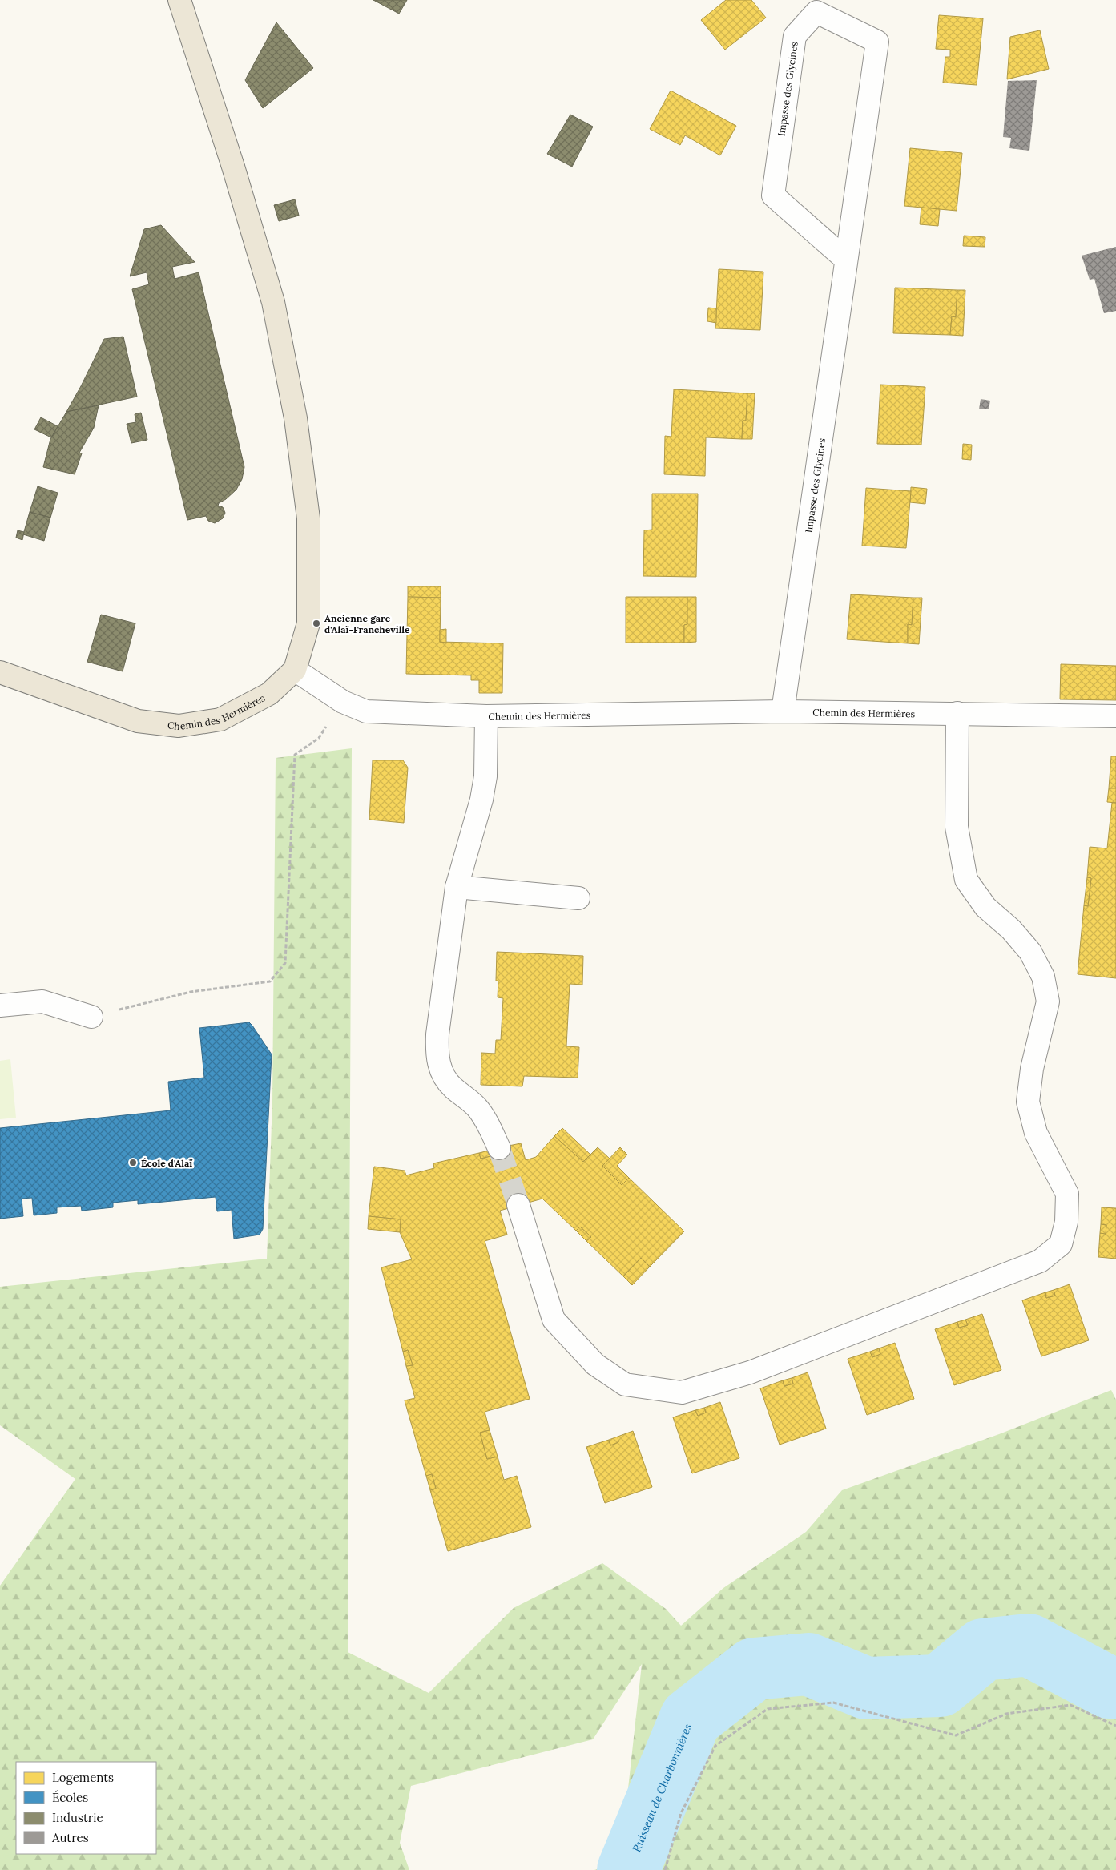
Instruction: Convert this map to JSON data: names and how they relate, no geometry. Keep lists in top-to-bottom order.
{
  "streets": {
    "main road": ["Chemin des Hermières"],
    "street": ["Impasse des Glycines"]
  },
  "crossings": [
    ["Impasse des Glycines", "Chemin des Hermières"]
  ],
  "water": ["Ruisseau de Charbonnières"],
  "places": ["Ancienne gare d'Alaï-Francheville", "École d'Alaï"],
  "legend": [
    "Logements",
    "Écoles",
    "Industrie",
    "Autres"
  ]
}
